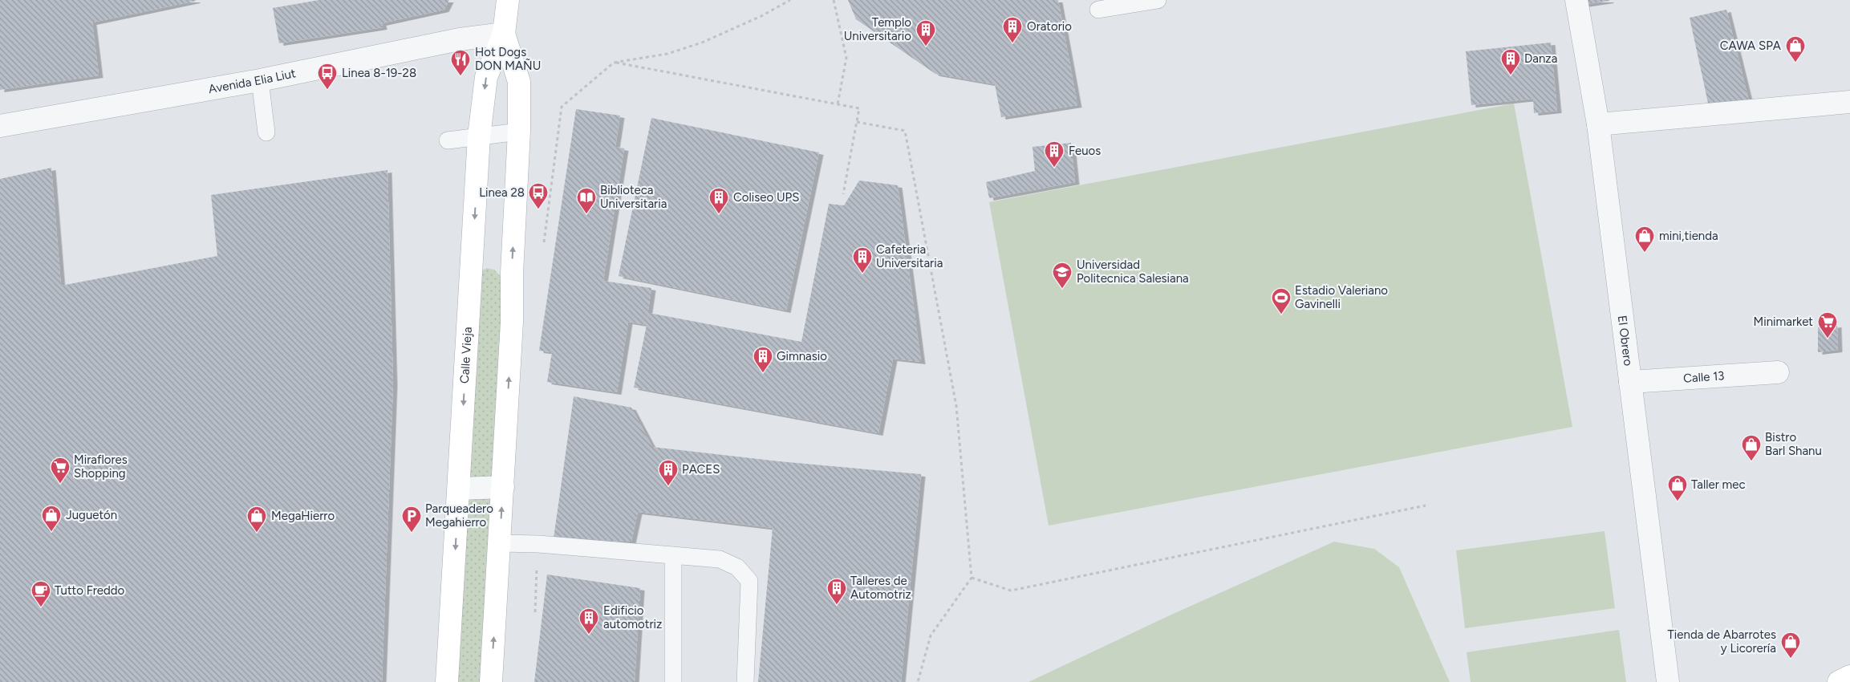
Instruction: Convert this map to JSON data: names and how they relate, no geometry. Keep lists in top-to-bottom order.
{
  "streets": {
    "main road": ["Calle Vieja"],
    "street": ["Avenida Elia Liut", "El Obrero", "Calle 13"]
  },
  "crossings": [
    ["Avenida Elia Liut", "Calle Vieja"],
    ["El Obrero", "Calle 13"]
  ],
  "places": {
    "building": [
      "Oratorio",
      "Templo Universitario",
      "Danza",
      "Feuos",
      "Coliseo UPS",
      "Cafeteria Universitaria",
      "Gimnasio",
      "PACES",
      "Talleres de Automotriz",
      "Edificio automotriz"
    ],
    "shop": [
      "CAWA SPA",
      "mini,tienda",
      "Bistro Barl Shanu",
      "Taller mec",
      "Juguetón",
      "MegaHierro",
      "Tienda de Abarrotes y Licorería"
    ],
    "restaurant": ["Hot Dogs DON MAÑU"],
    "bus stop": ["Linea 8-19-28", "Linea 28"],
    "library": ["Biblioteca Universitaria"],
    "school or university": ["Universidad Politecnica Salesiana"],
    "sports": ["Estadio Valeriano Gavinelli"],
    "supermarket": ["Minimarket", "Miraflores Shopping"],
    "parking": ["Parqueadero Megahierro"],
    "cafe": ["Tutto Freddo"]
  }
}
